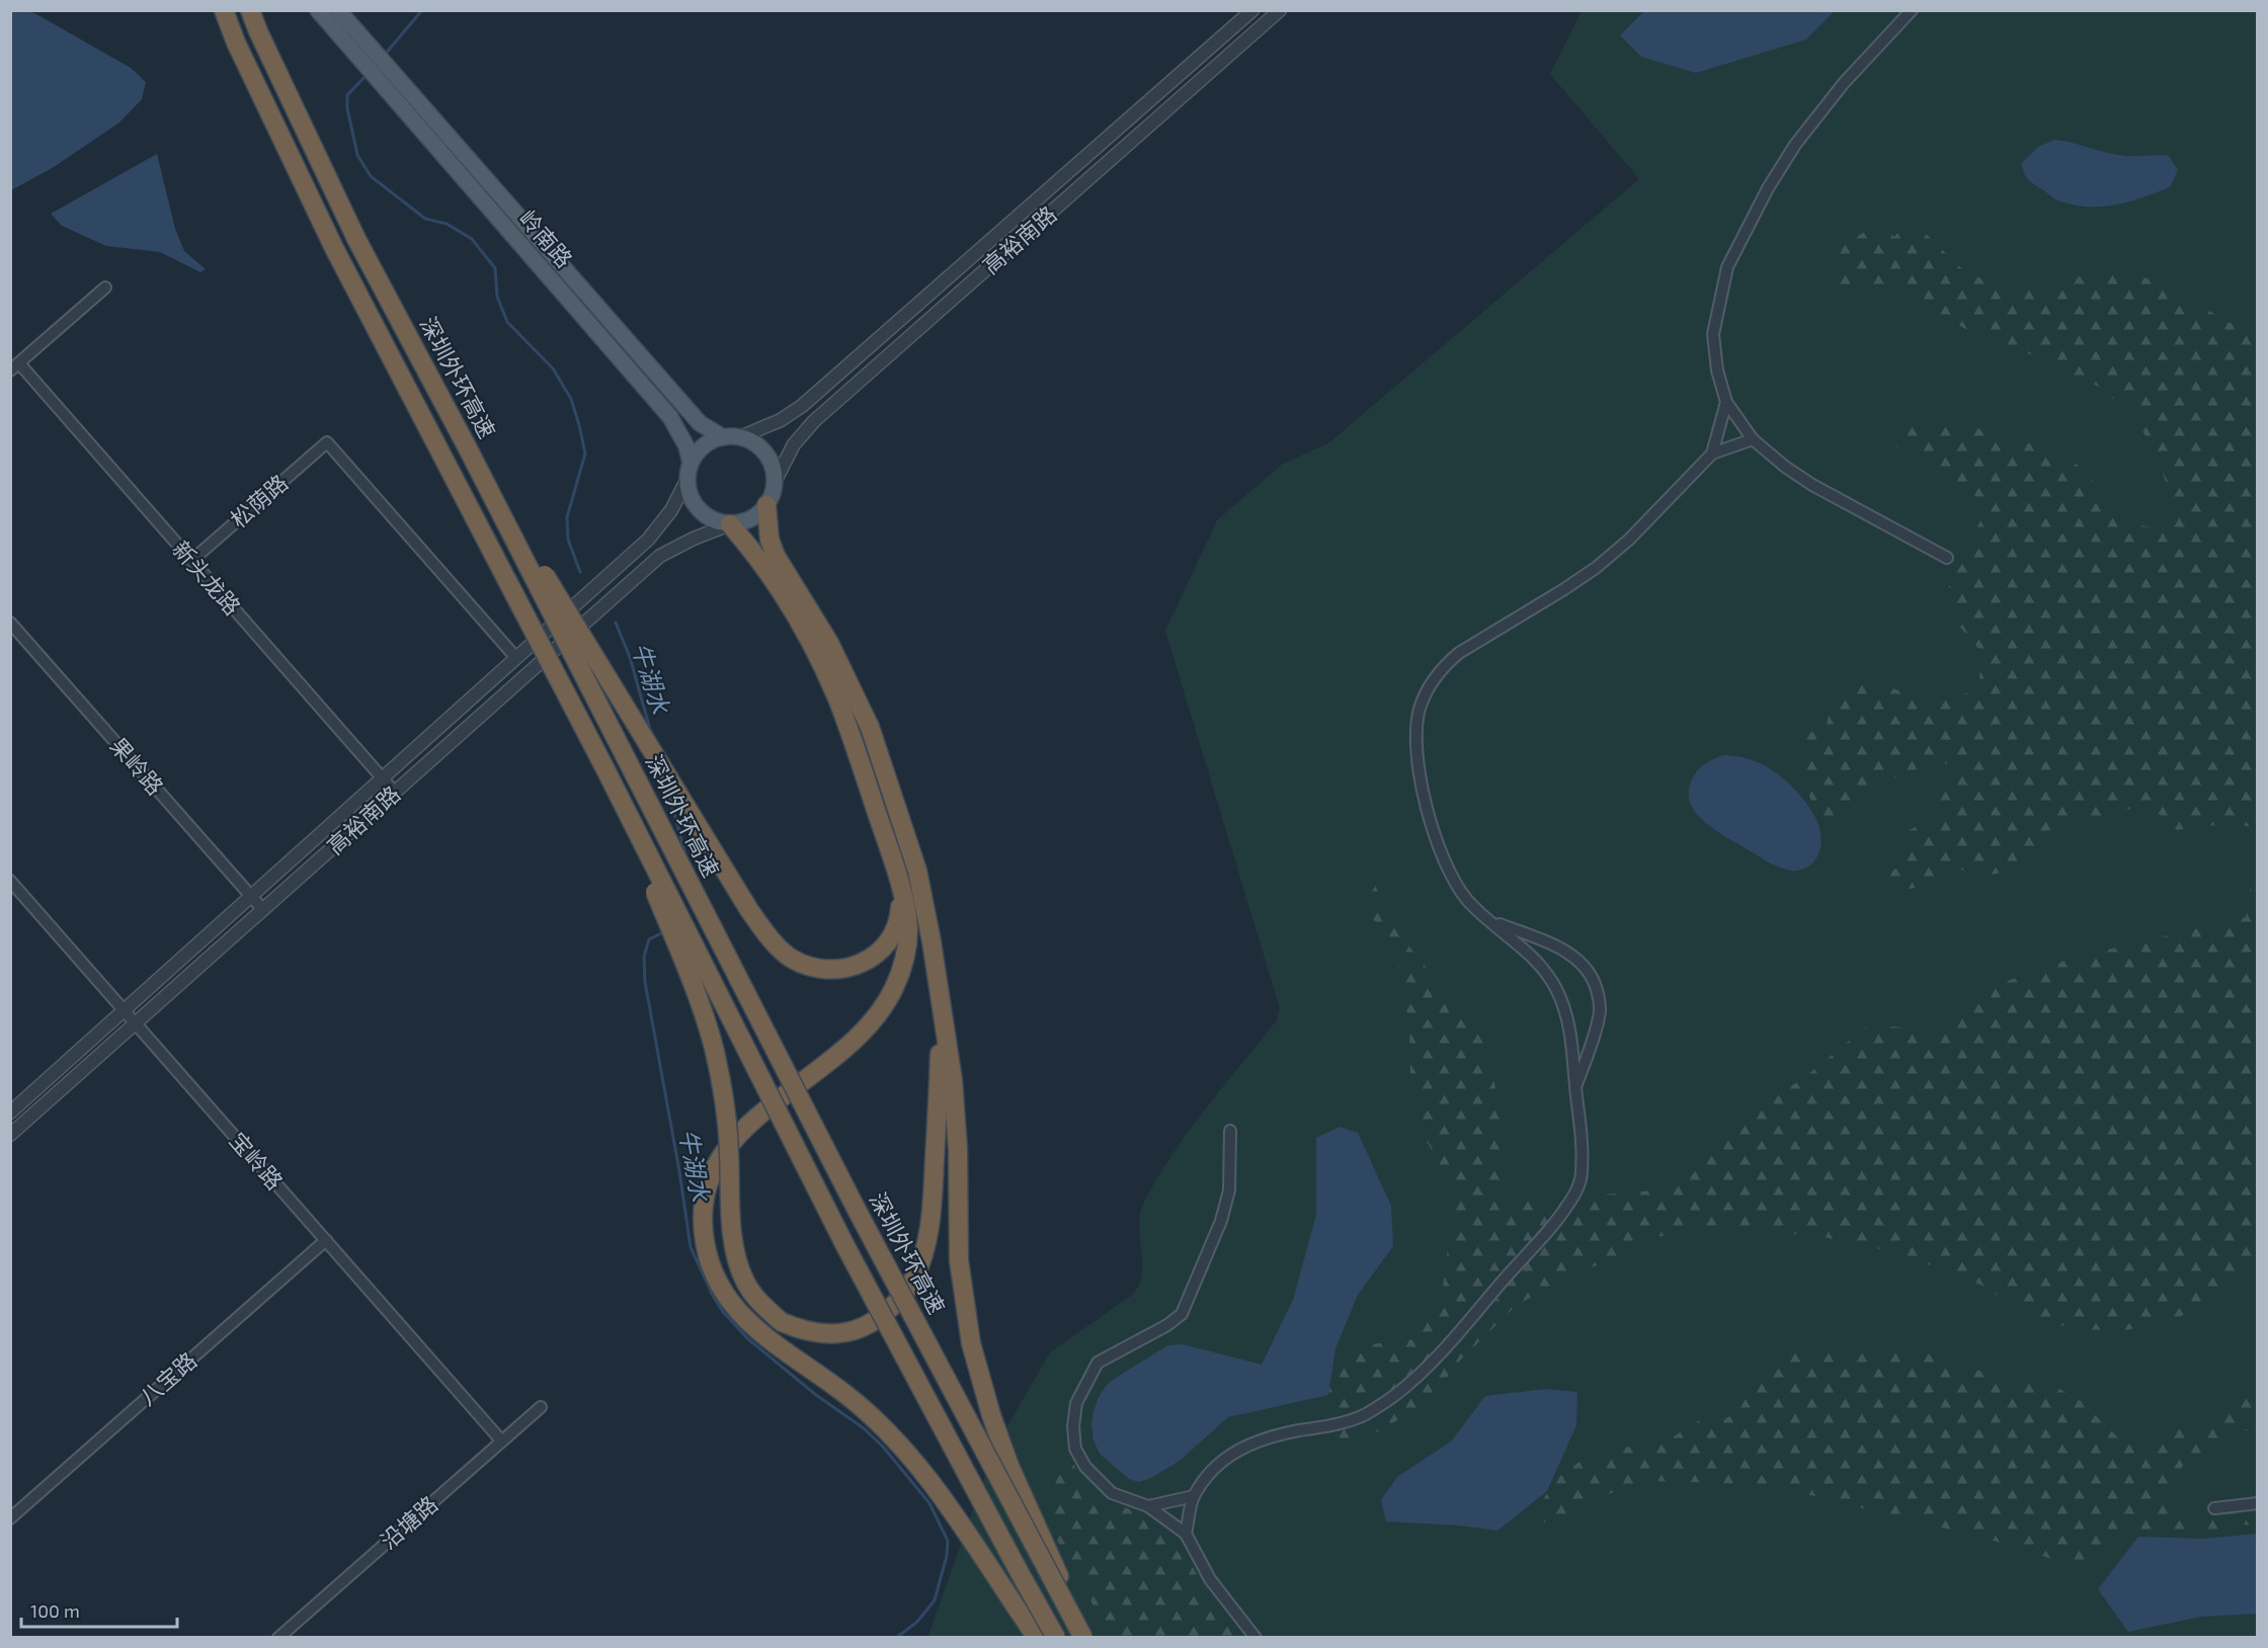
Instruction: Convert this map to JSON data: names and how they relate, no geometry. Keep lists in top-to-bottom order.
{
  "streets": {
    "highway": ["深圳外环高速"],
    "main road": ["岭南路"],
    "street": [
      "高裕南路",
      "松荫路",
      "新头龙路",
      "果岭路",
      "宝岭路",
      "八宝路",
      "沿塘路"
    ]
  },
  "crossings": [
    ["岭南路", "高裕南路"],
    ["高裕南路", "松荫路"],
    ["高裕南路", "新头龙路"],
    ["高裕南路", "果岭路"],
    ["高裕南路", "宝岭路"],
    ["松荫路", "新头龙路"],
    ["宝岭路", "八宝路"],
    ["宝岭路", "沿塘路"]
  ],
  "water": ["牛湖水"],
  "scale_bar": "100 m"
}
